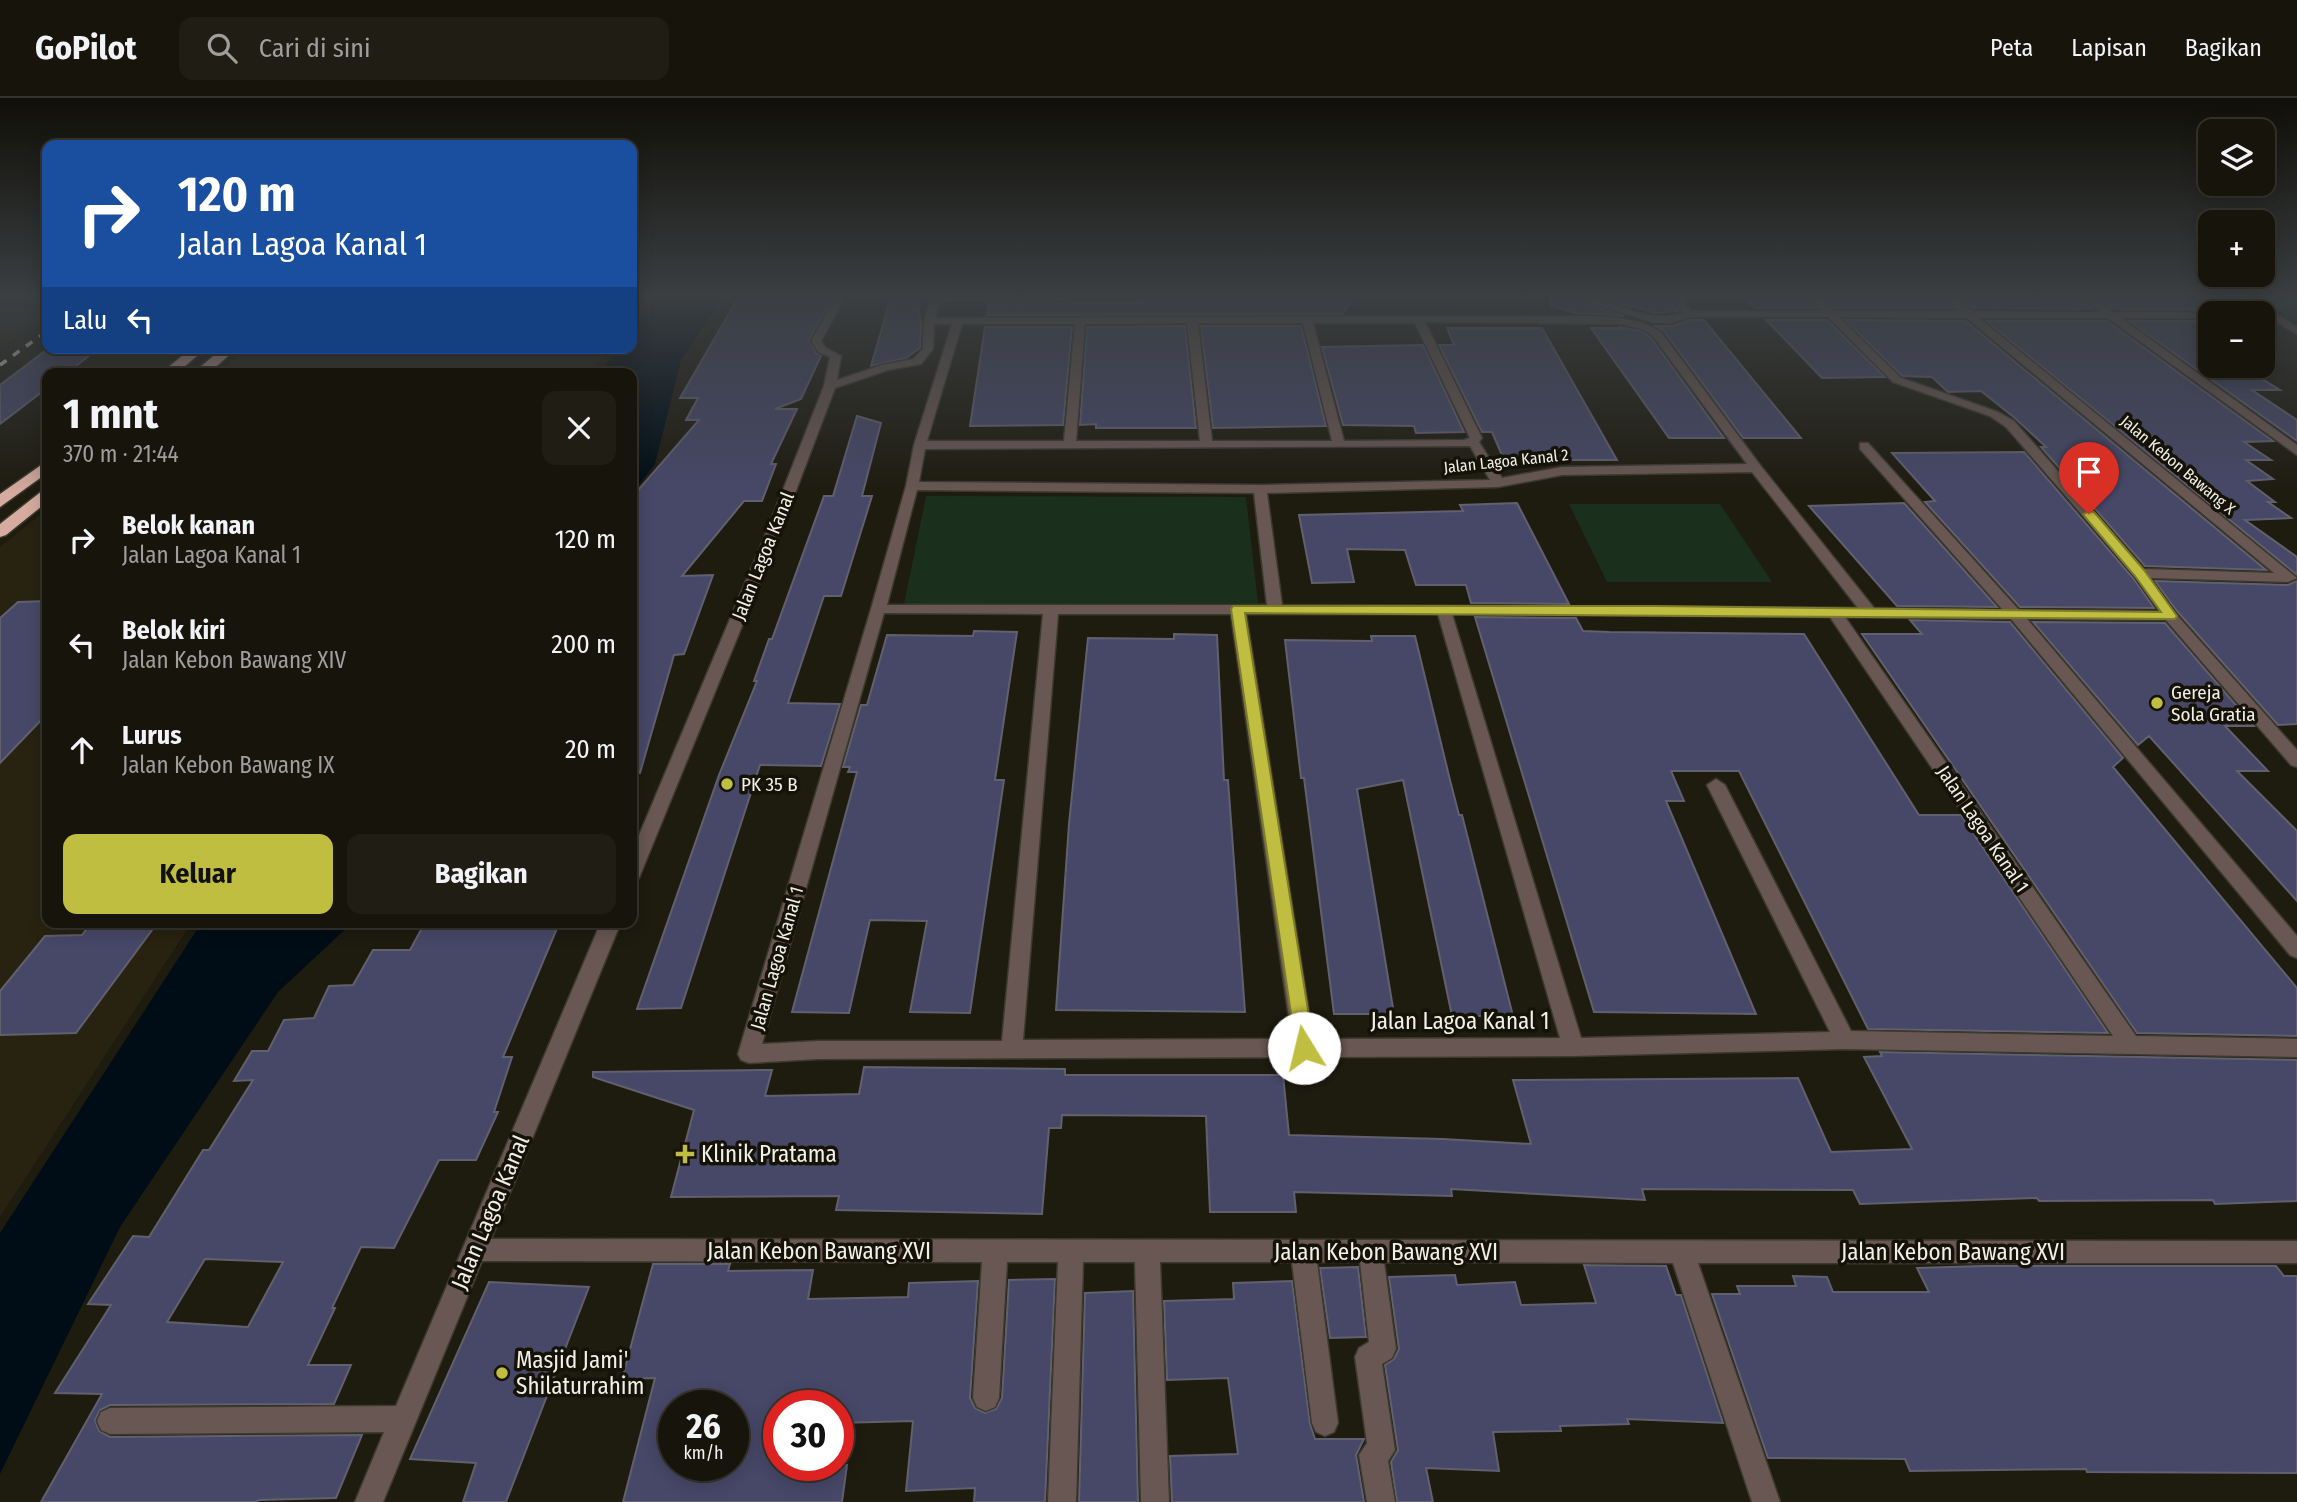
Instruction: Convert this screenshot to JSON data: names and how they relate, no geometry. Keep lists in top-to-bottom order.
{
  "streets": {
    "street": [
      "Jalan Lagoa Kanal 2",
      "Jalan Kebon Bawang X",
      "Jalan Lagoa Kanal",
      "Jalan Lagoa Kanal 1",
      "Jalan Kebon Bawang XVI"
    ]
  },
  "crossings": [
    ["Jalan Lagoa Kanal 2", "Jalan Lagoa Kanal 1"],
    ["Jalan Lagoa Kanal", "Jalan Kebon Bawang XVI"]
  ],
  "places": {
    "other": ["Gereja Sola Gratia", "PK 35 B", "Masjid Jami' Shilaturrahim"],
    "health": ["Klinik Pratama"]
  },
  "page": {
    "header": "GoPilot",
    "search": "Cari di sini",
    "nav": ["Peta", "Lapisan", "Bagikan"],
    "map_buttons": ["+", "−"],
    "turn": ["120 m", "Jalan Lagoa Kanal 1"],
    "then": "Lalu",
    "heading": ["1 mnt", "370 m · 21:44"],
    "list": [
      {
        "name": "Belok kanan",
        "note": "Jalan Lagoa Kanal 1",
        "value": "120 m"
      },
      {
        "name": "Belok kiri",
        "note": "Jalan Kebon Bawang XIV",
        "value": "200 m"
      },
      {
        "name": "Lurus",
        "note": "Jalan Kebon Bawang IX",
        "value": "20 m"
      }
    ],
    "buttons": ["Keluar", "Bagikan"],
    "speed": "26 km/h",
    "limit": "30"
  }
}
